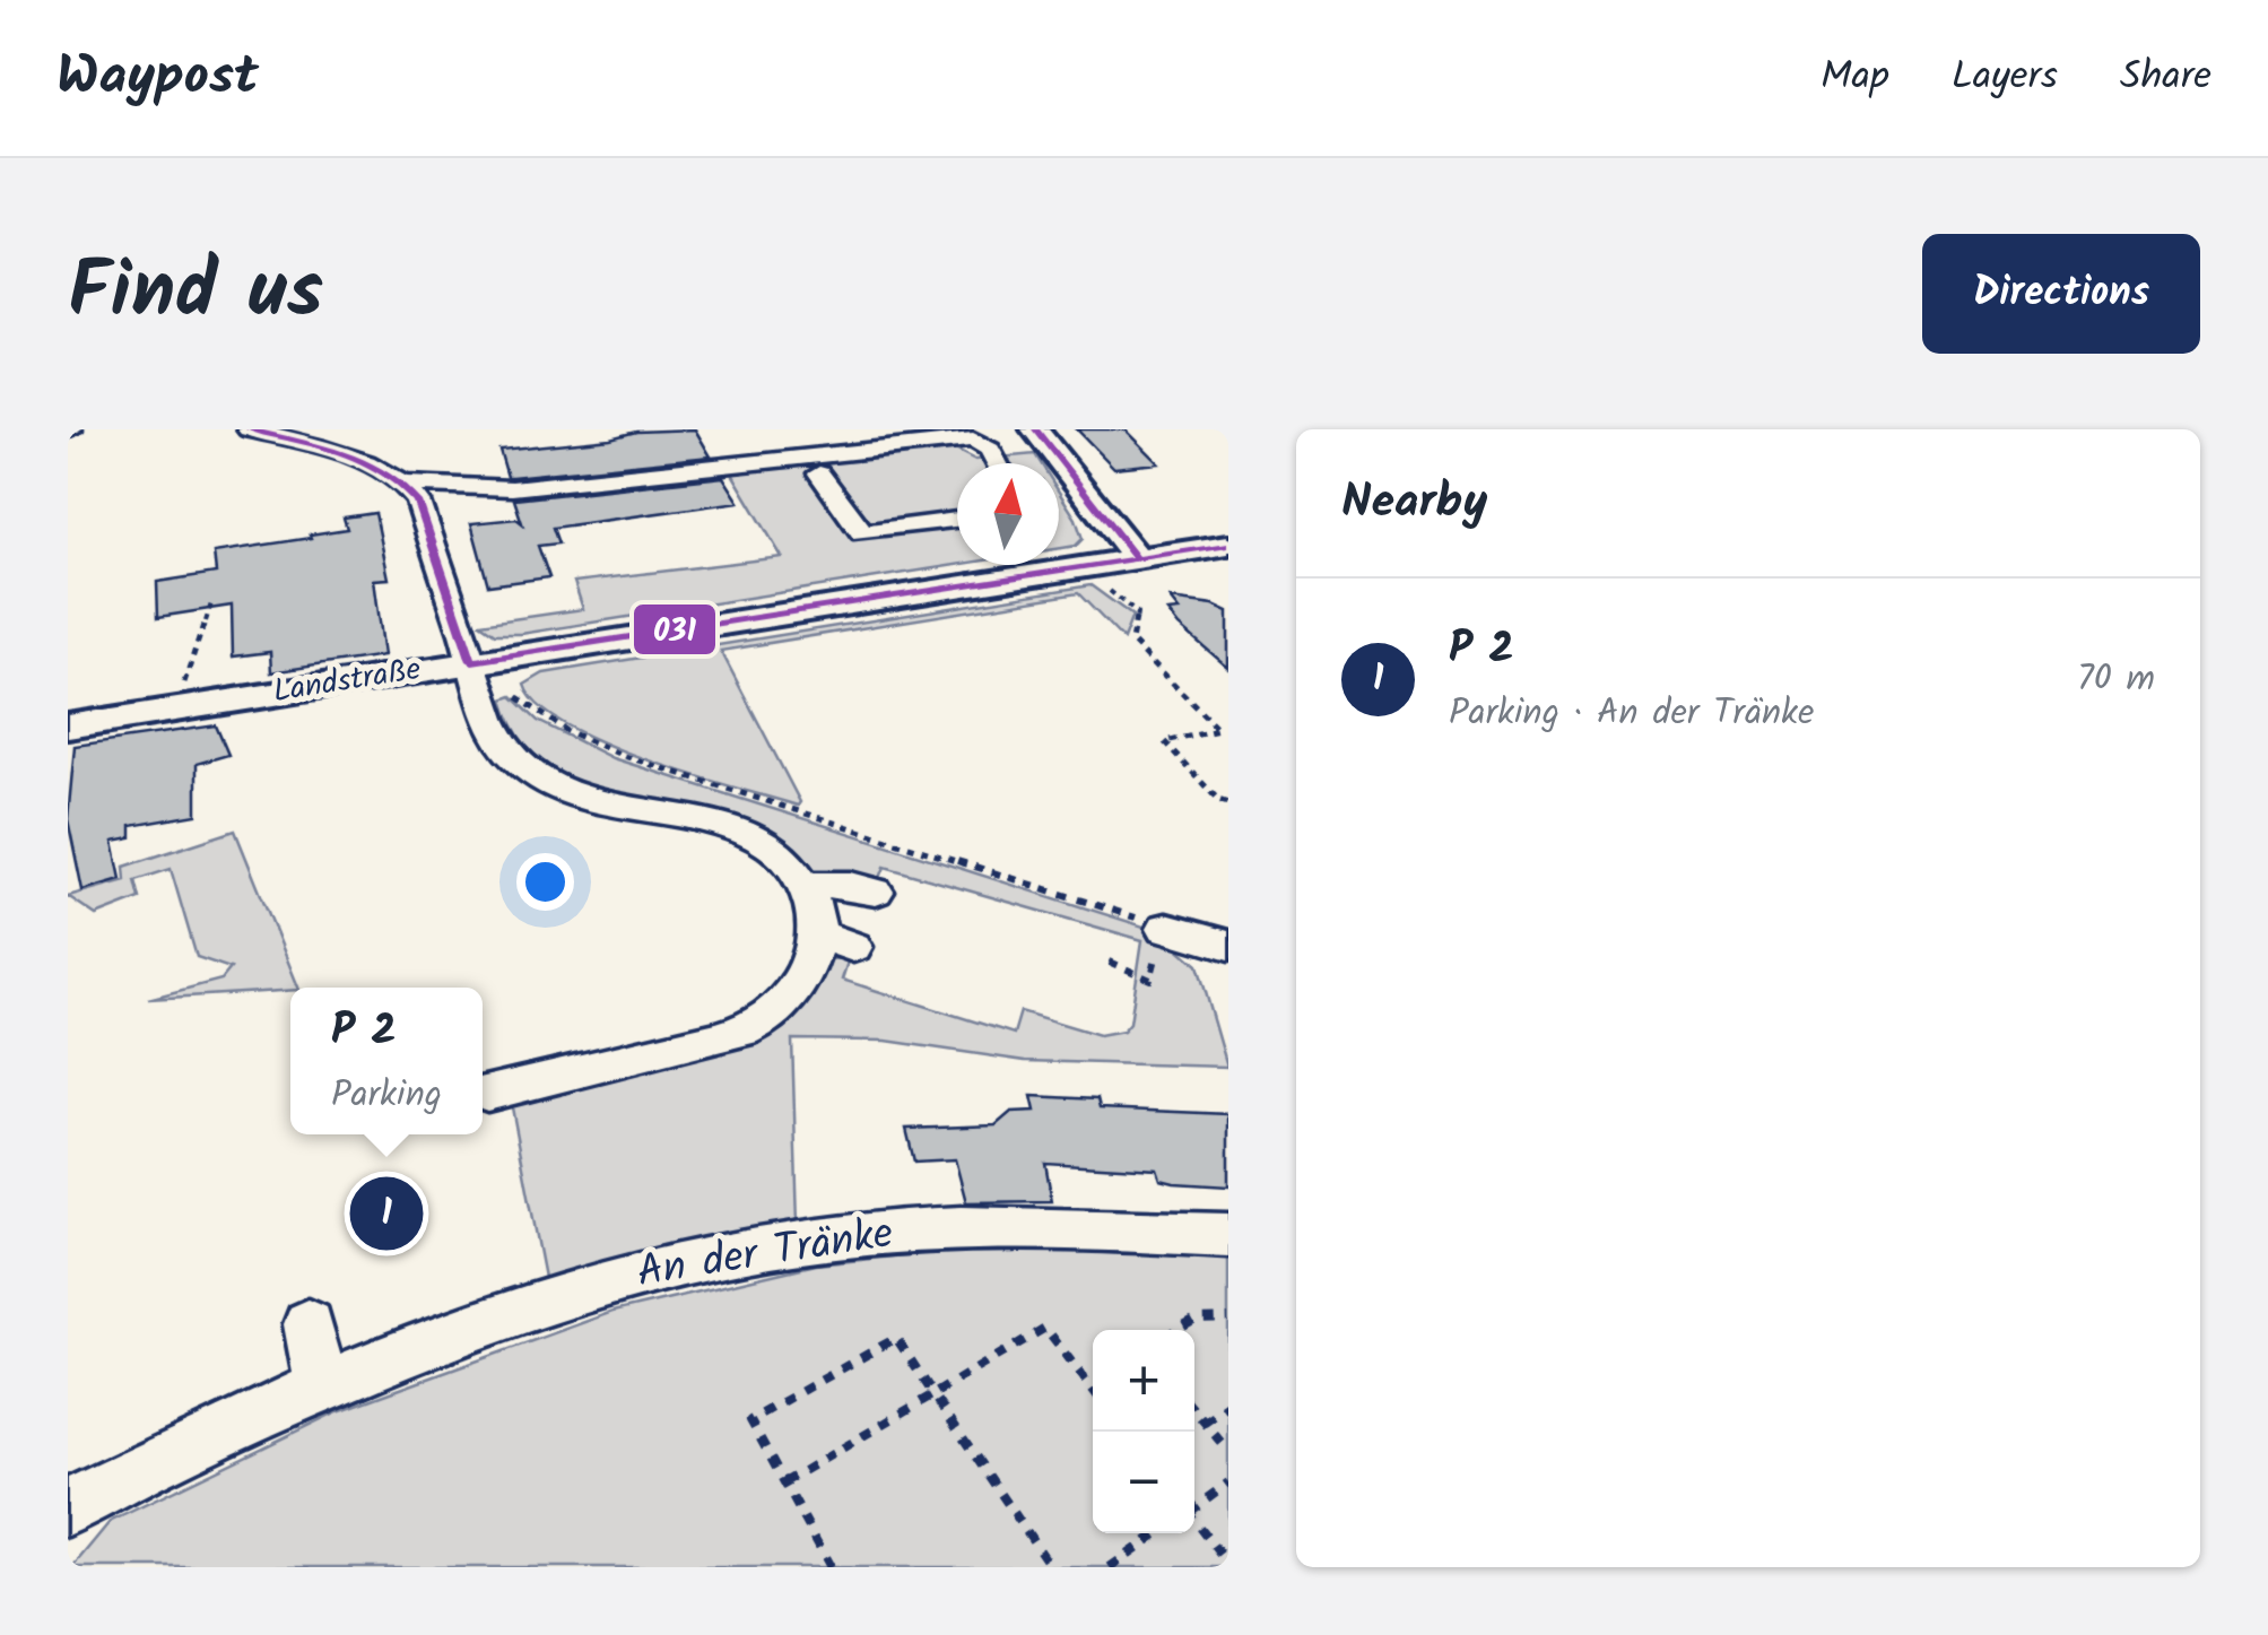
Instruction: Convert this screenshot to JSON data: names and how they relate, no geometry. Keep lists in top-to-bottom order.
{
  "streets": {
    "main road": ["Landstraße"],
    "street": ["An der Tränke"]
  },
  "lines": ["transit line 031"],
  "north": "top",
  "page": {
    "header": "Waypost",
    "nav": ["Map", "Layers", "Share"],
    "title": "Find us",
    "buttons": "Directions",
    "heading": "Nearby",
    "list": [
      {
        "mark": "1",
        "name": "P 2",
        "note": "Parking · An der Tränke",
        "value": "70 m"
      }
    ],
    "popup": ["P 2", "Parking"],
    "pins": "1",
    "map_buttons": ["+", "−"]
  }
}
